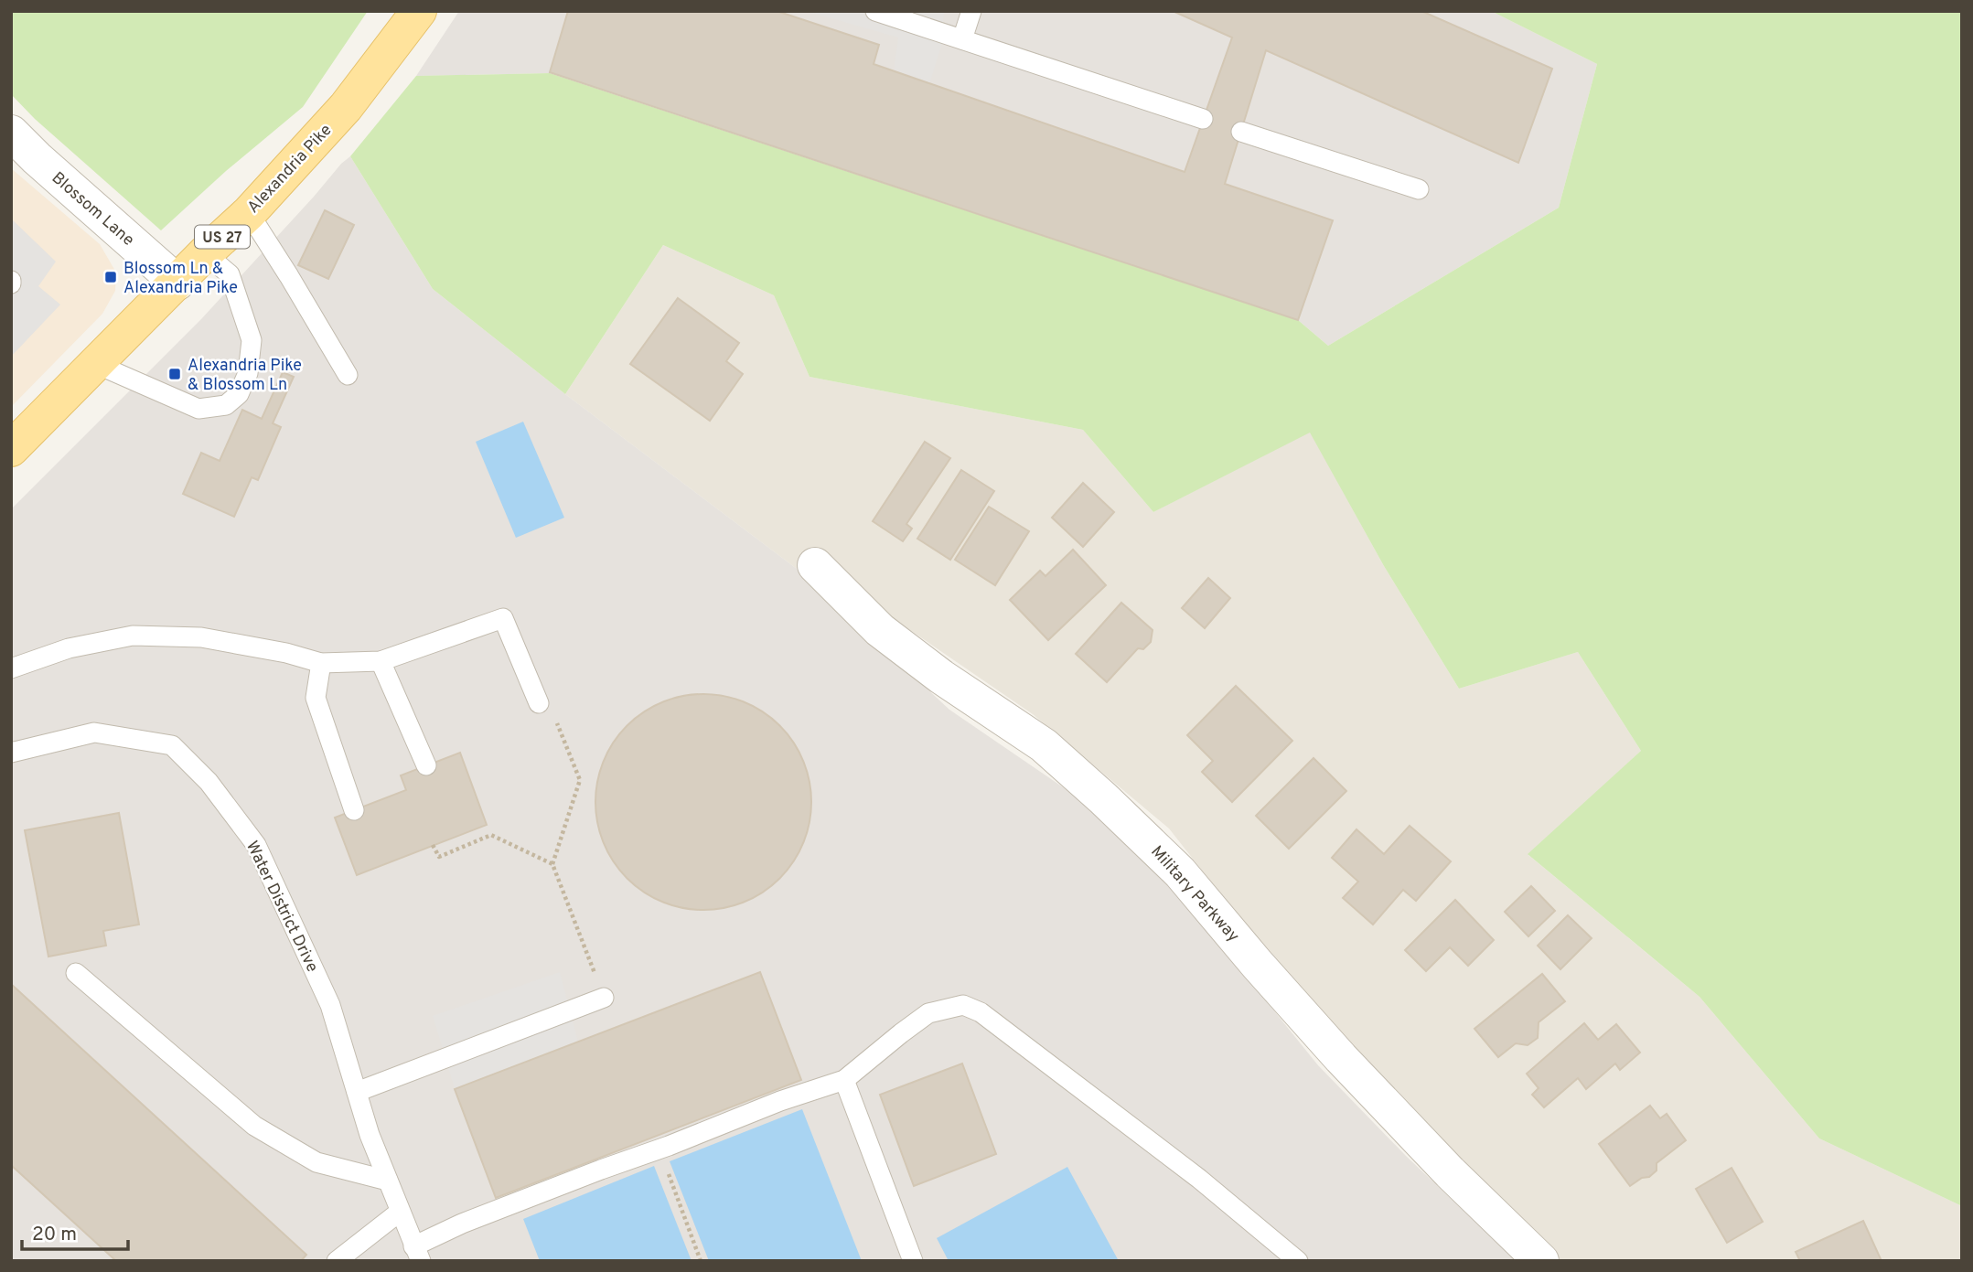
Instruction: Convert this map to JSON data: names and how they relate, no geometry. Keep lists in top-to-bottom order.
{
  "streets": {
    "main road": ["Alexandria Pike", "US 27"],
    "street": ["Blossom Lane", "Military Parkway"],
    "lane": ["Water District Drive"]
  },
  "crossings": [
    ["Alexandria Pike", "Blossom Lane"]
  ],
  "places": {
    "transit": ["Blossom Ln & Alexandria Pike", "Alexandria Pike & Blossom Ln"]
  },
  "scale_bar": "20 m"
}
